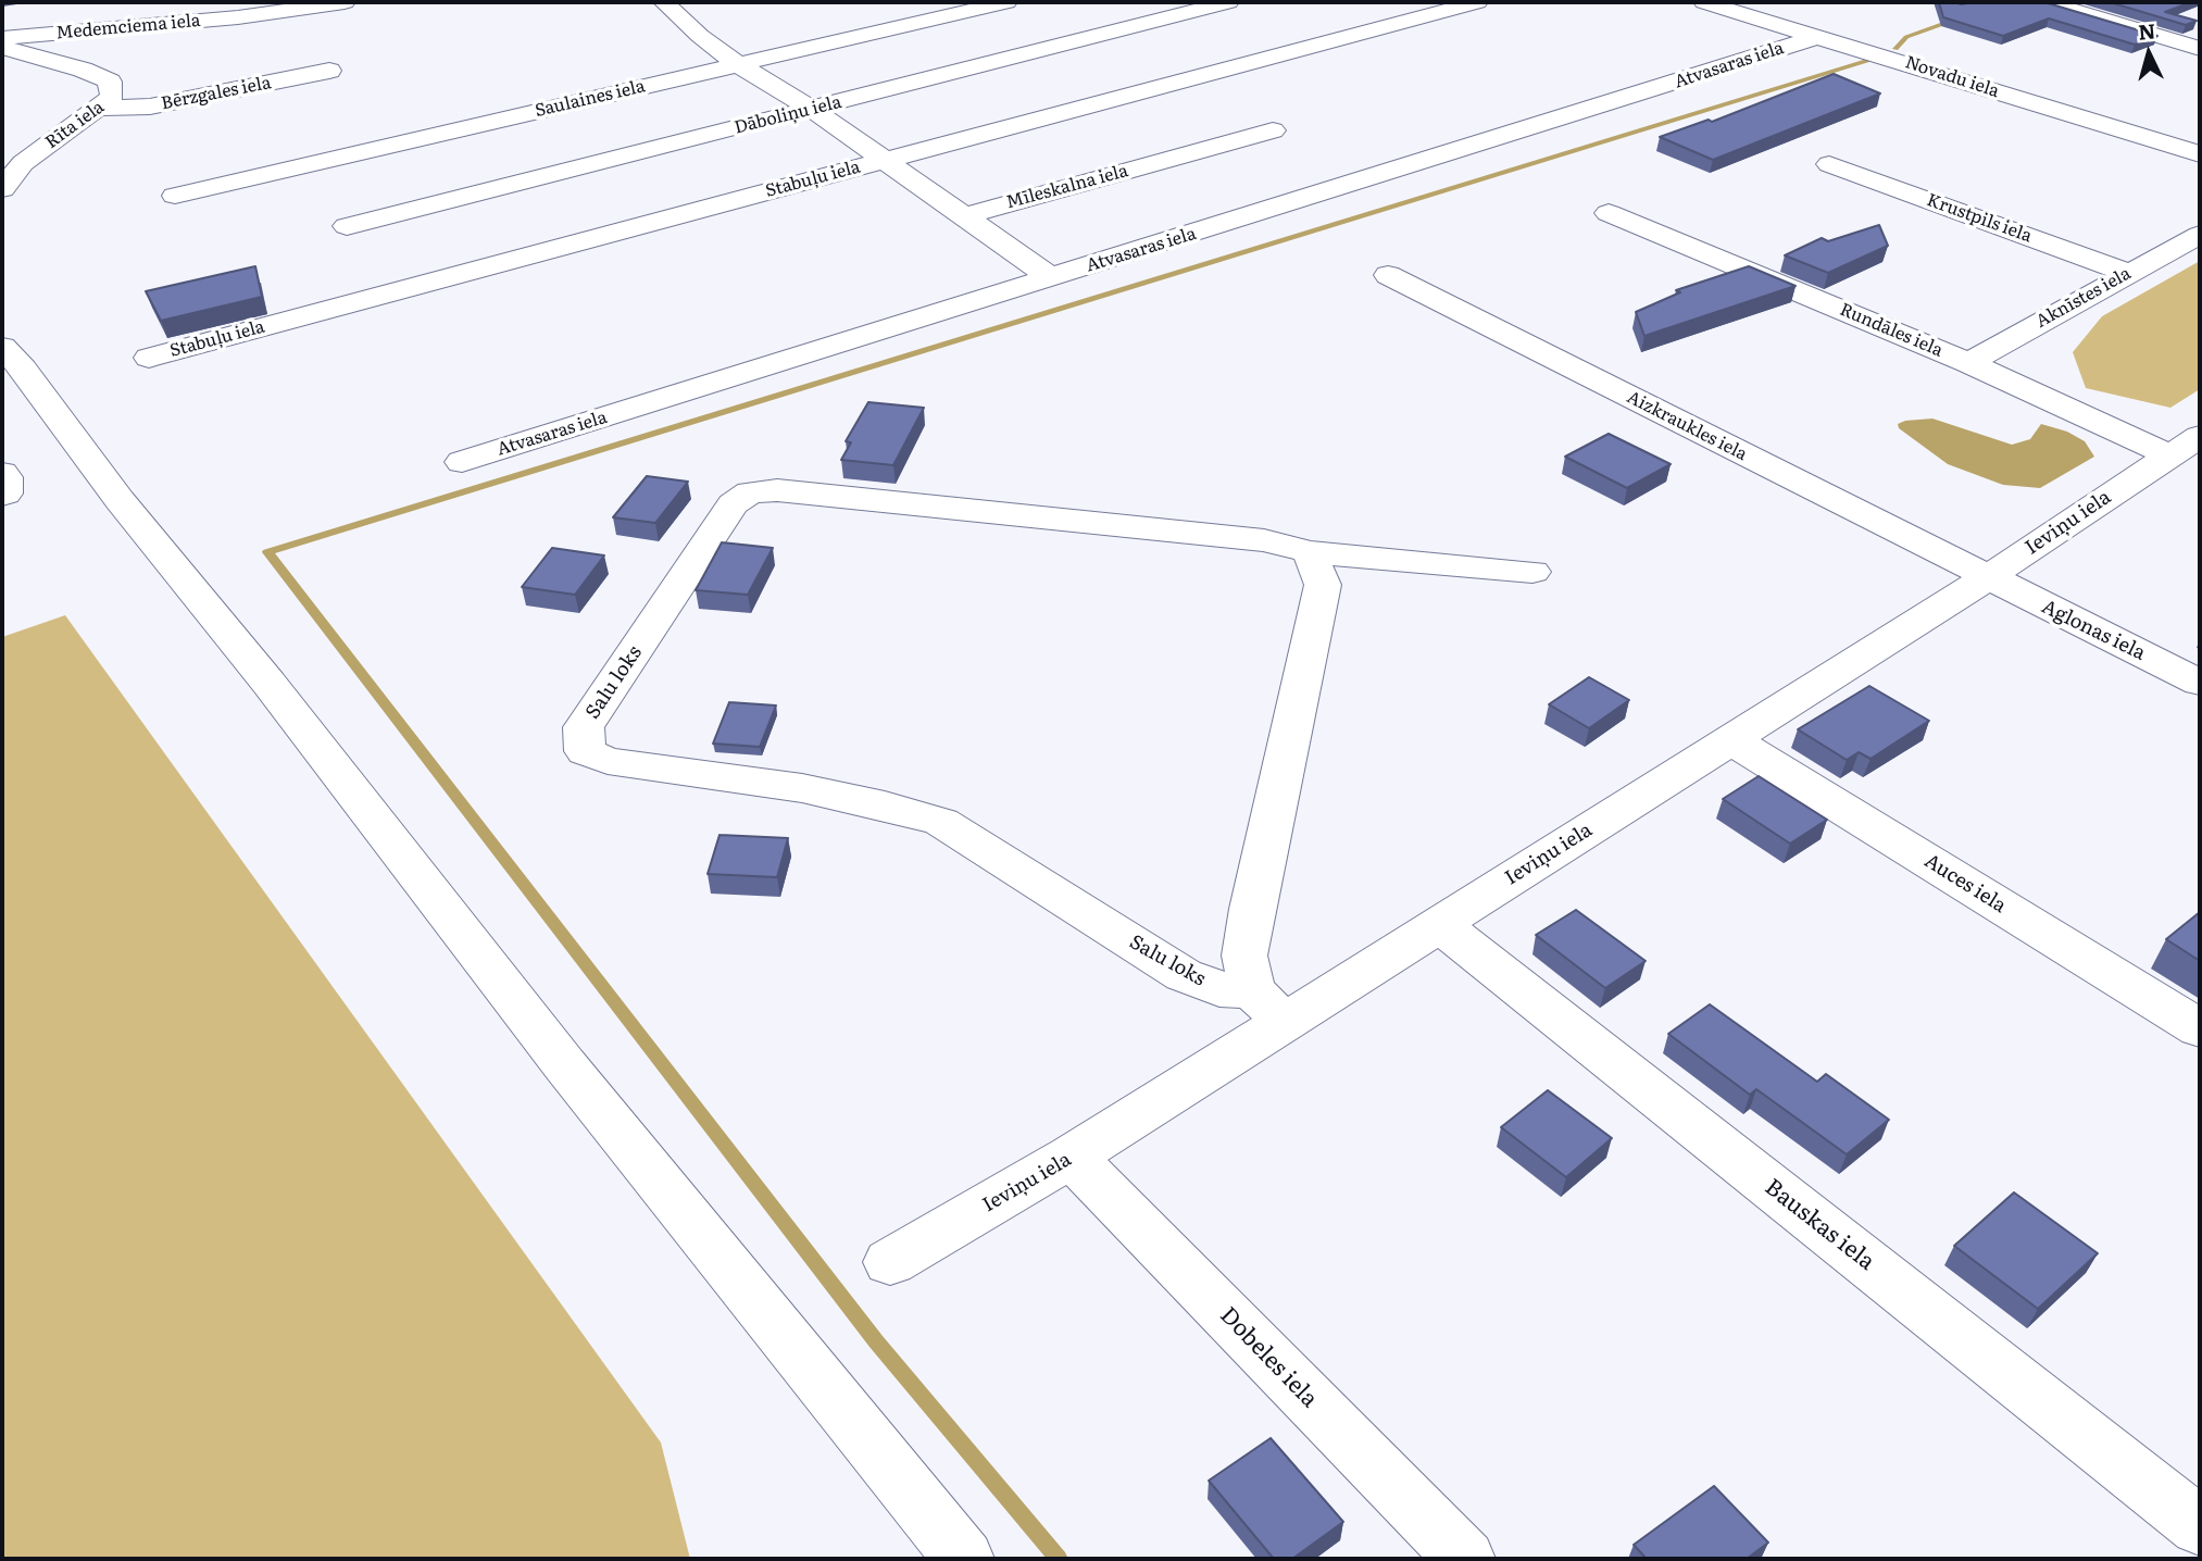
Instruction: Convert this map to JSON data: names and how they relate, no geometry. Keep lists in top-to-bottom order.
{
  "streets": {
    "street": [
      "Medemciema iela",
      "Atvasaras iela",
      "Novadu iela",
      "Bērzgales iela",
      "Saulaines iela",
      "Dāboliņu iela",
      "Rīta iela",
      "Stabuļu iela",
      "Mīleskalna iela",
      "Krustpils iela",
      "Aknīstes iela",
      "Rundāles iela",
      "Aizkraukles iela",
      "Ieviņu iela",
      "Aglonas iela",
      "Salu loks",
      "Auces iela",
      "Bauskas iela",
      "Dobeles iela"
    ]
  },
  "crossings": [
    ["Medemciema iela", "Rīta iela"],
    ["Atvasaras iela", "Novadu iela"],
    ["Atvasaras iela", "Mīleskalna iela"],
    ["Bērzgales iela", "Rīta iela"],
    ["Krustpils iela", "Aknīstes iela"],
    ["Aknīstes iela", "Rundāles iela"],
    ["Rundāles iela", "Ieviņu iela"],
    ["Aizkraukles iela", "Ieviņu iela"],
    ["Aizkraukles iela", "Aglonas iela"],
    ["Ieviņu iela", "Aglonas iela"],
    ["Ieviņu iela", "Salu loks"],
    ["Ieviņu iela", "Auces iela"],
    ["Ieviņu iela", "Bauskas iela"],
    ["Ieviņu iela", "Dobeles iela"]
  ],
  "north": "top"
}
